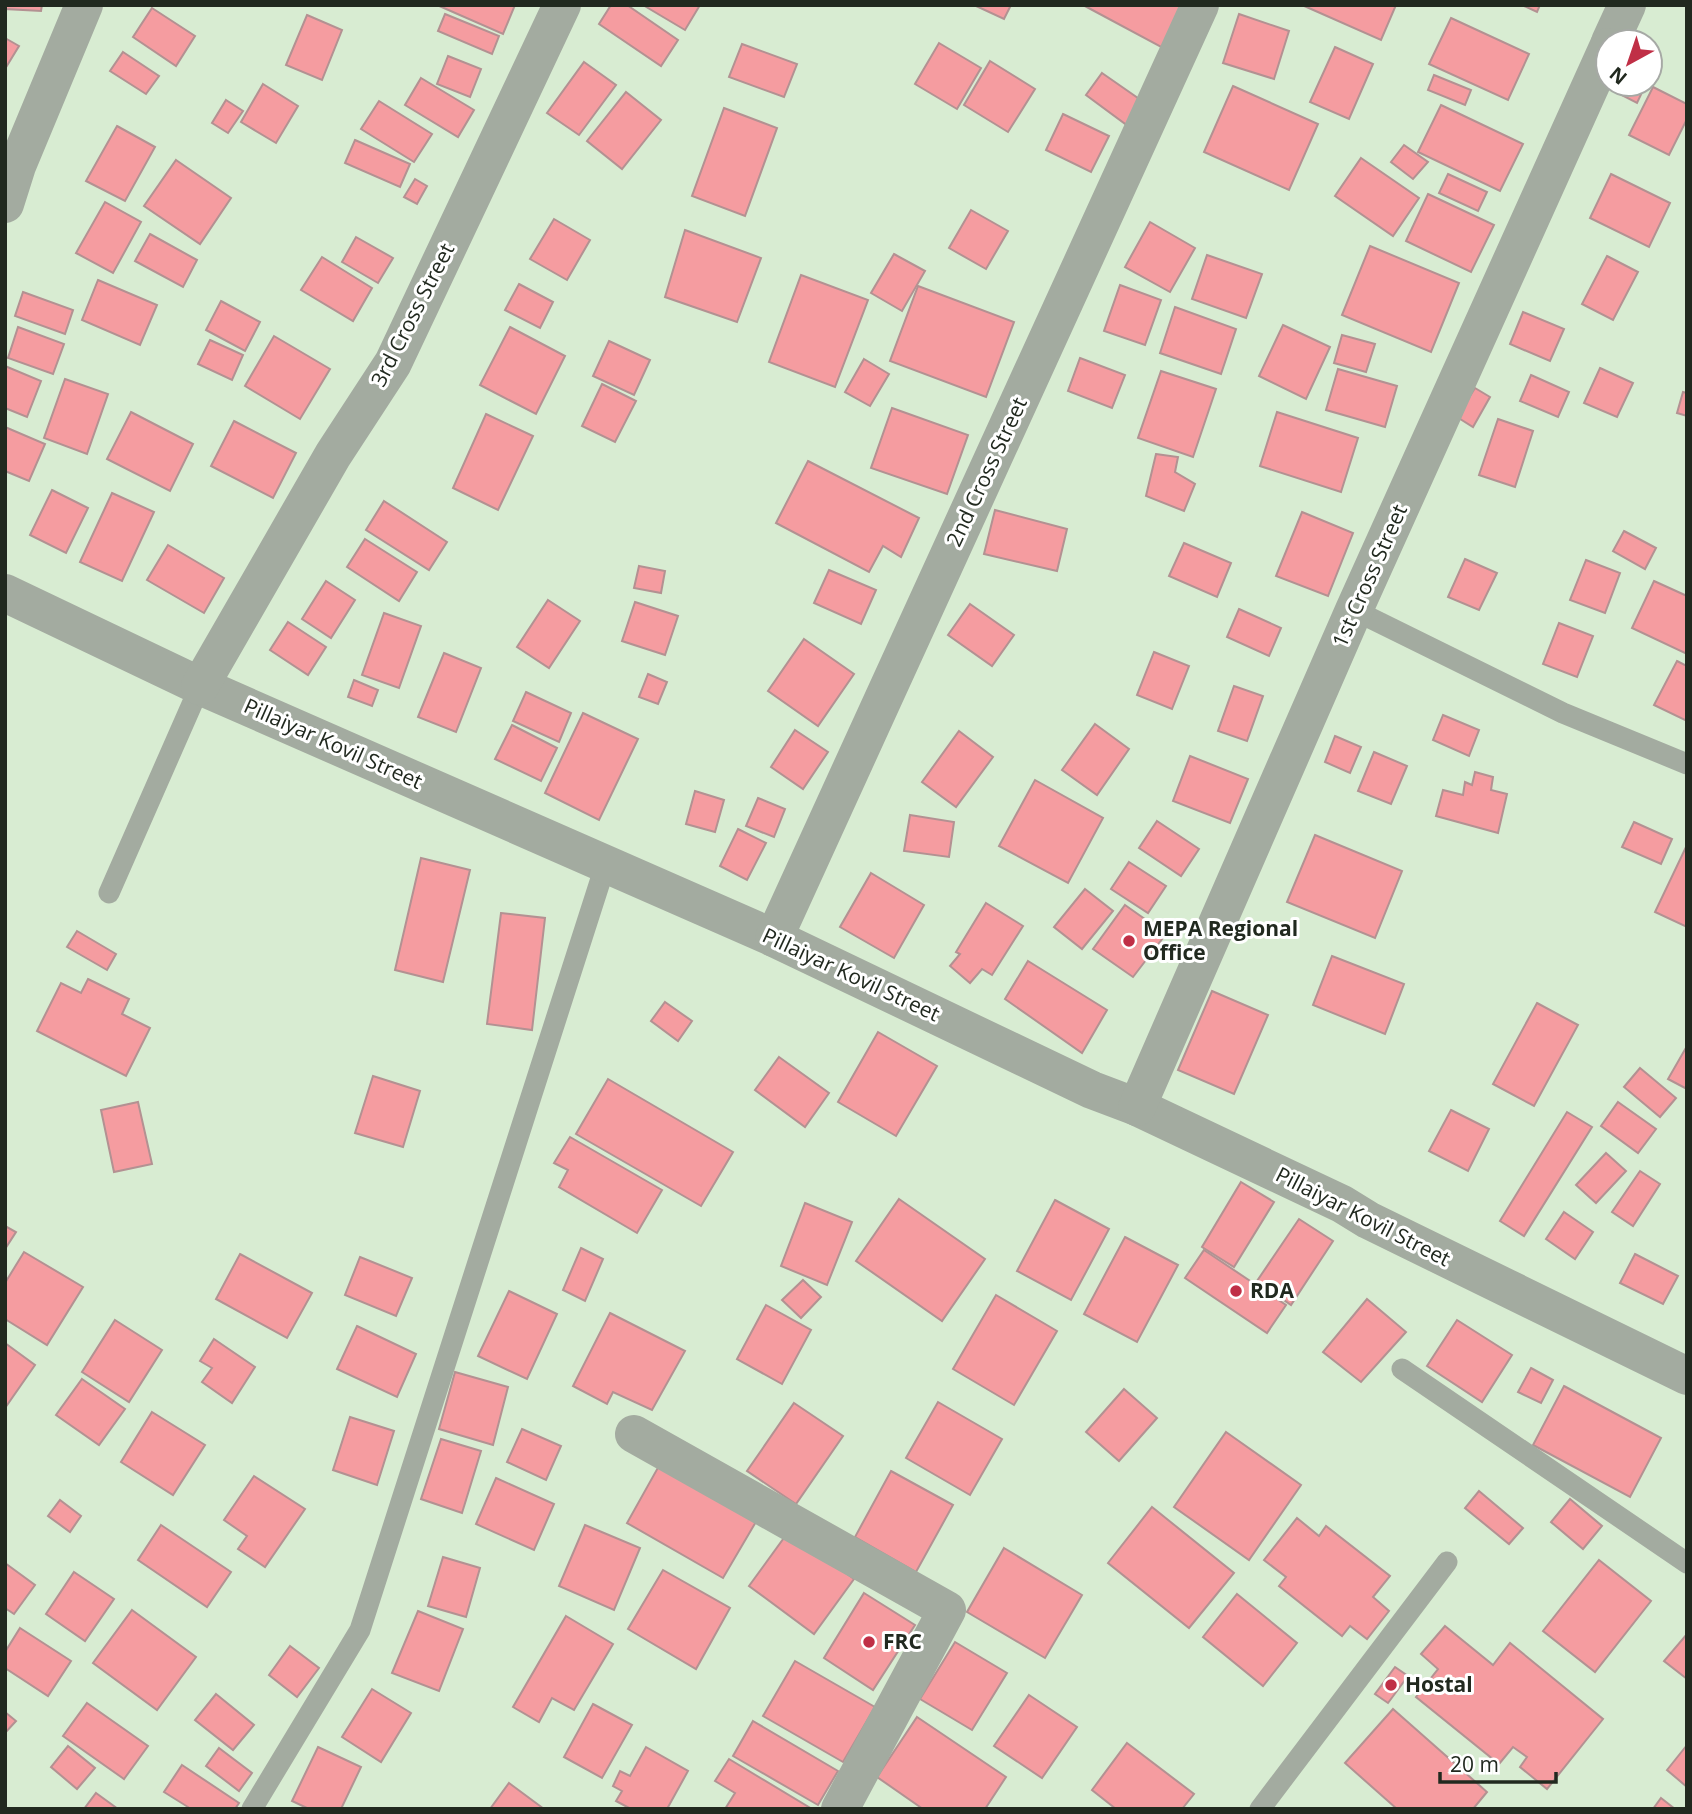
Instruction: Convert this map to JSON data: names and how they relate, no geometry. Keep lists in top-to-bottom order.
{
  "streets": {
    "street": [
      "3rd Cross Street",
      "2nd Cross Street",
      "1st Cross Street",
      "Pillaiyar Kovil Street"
    ]
  },
  "crossings": [
    ["3rd Cross Street", "Pillaiyar Kovil Street"],
    ["2nd Cross Street", "Pillaiyar Kovil Street"],
    ["1st Cross Street", "Pillaiyar Kovil Street"]
  ],
  "places": [
    "MEPA Regional Office",
    "RDA",
    "FRC",
    "Hostal"
  ],
  "scale_bar": "20 m",
  "north": "bottom left"
}
